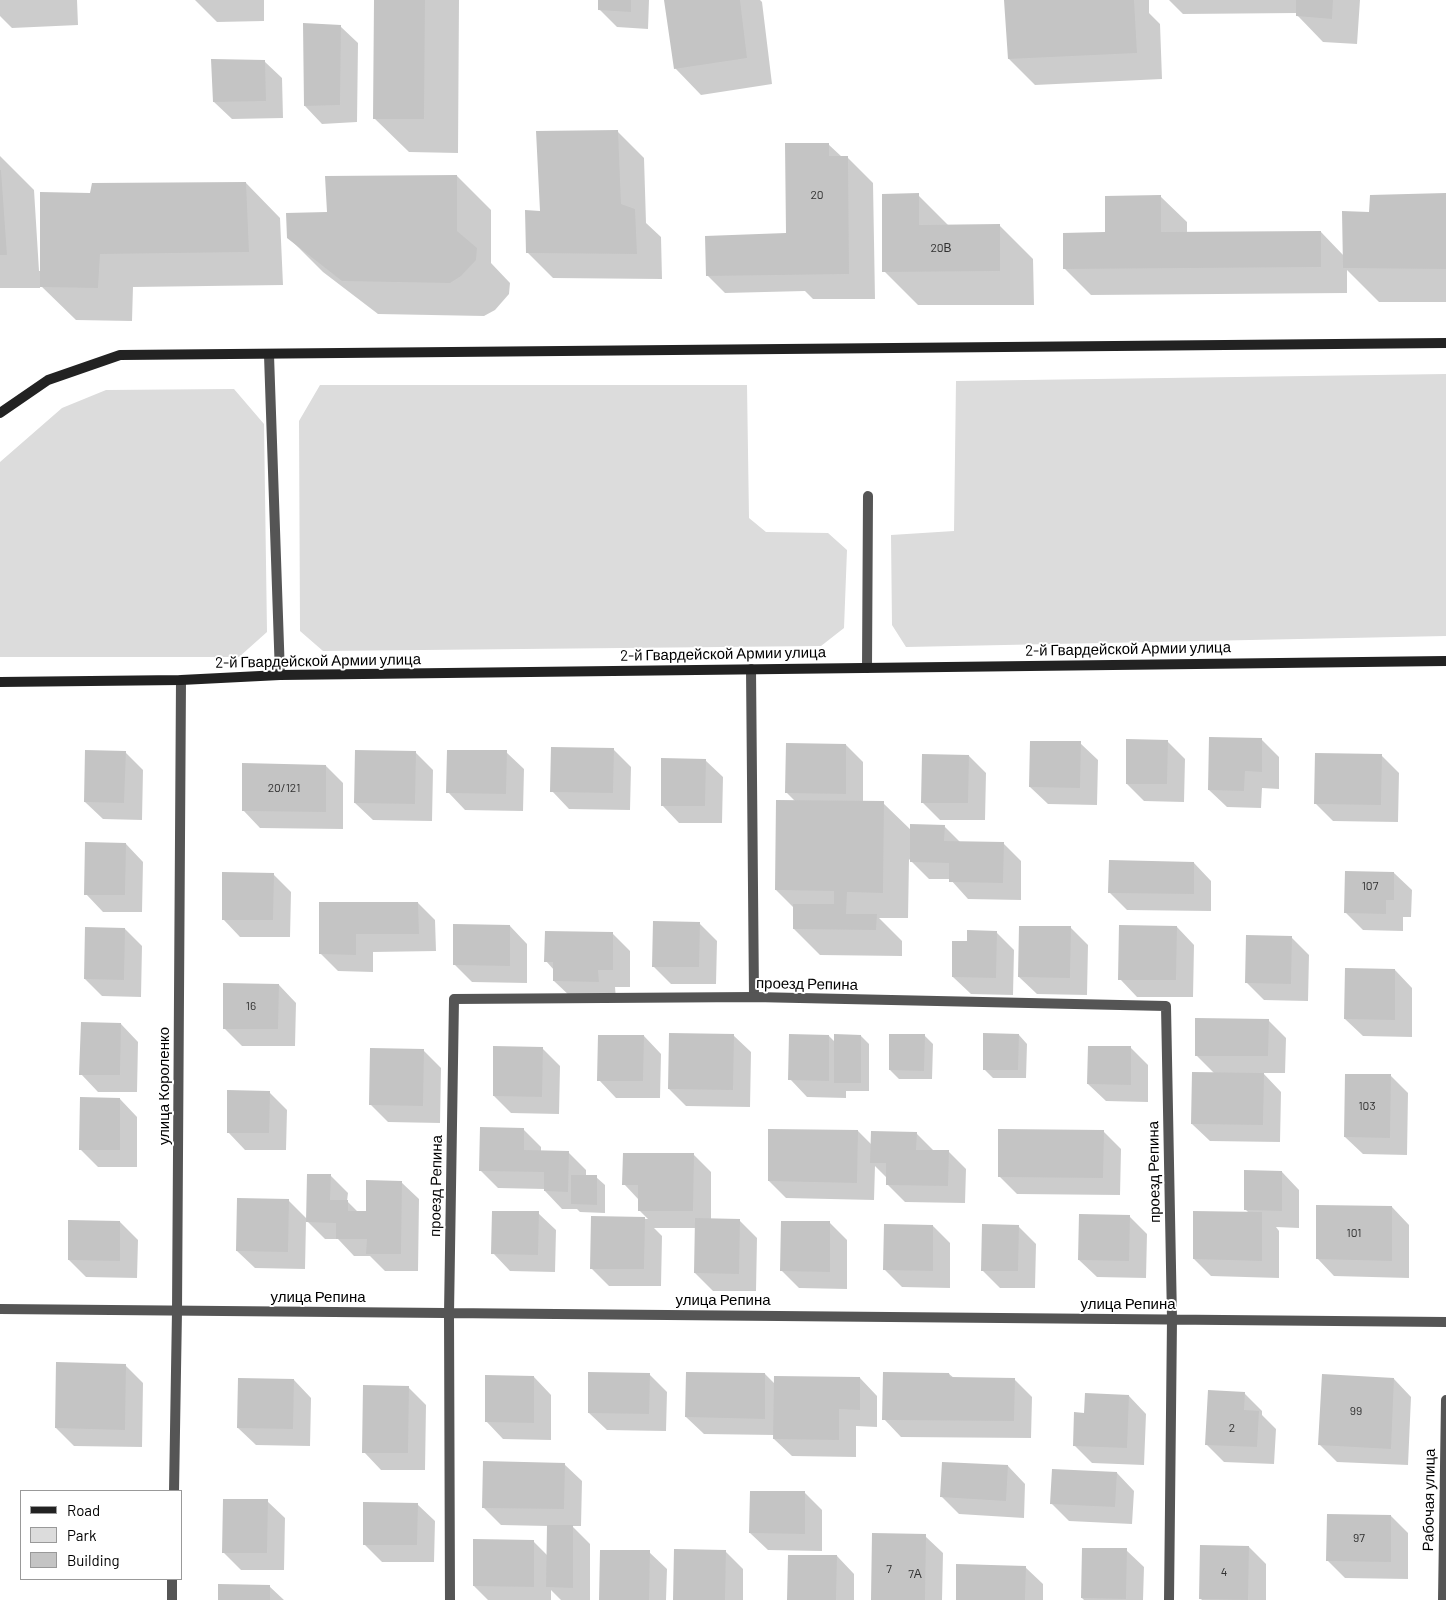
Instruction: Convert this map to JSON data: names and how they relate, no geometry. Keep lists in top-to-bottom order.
{
  "streets": {
    "main road": ["2-й Гвардейской Армии улица"],
    "street": [
      "проезд Репина",
      "улица Короленко",
      "улица Репина",
      "Рабочая улица"
    ]
  },
  "crossings": [
    ["2-й Гвардейской Армии улица", "улица Короленко"],
    ["проезд Репина", "улица Репина"],
    ["улица Короленко", "улица Репина"]
  ],
  "house_numbers": [
    "20",
    "20В",
    "20/121",
    "107",
    "16",
    "103",
    "101",
    "99",
    "2",
    "97",
    "7",
    "4",
    "7А"
  ],
  "legend": ["Road", "Park", "Building"]
}
